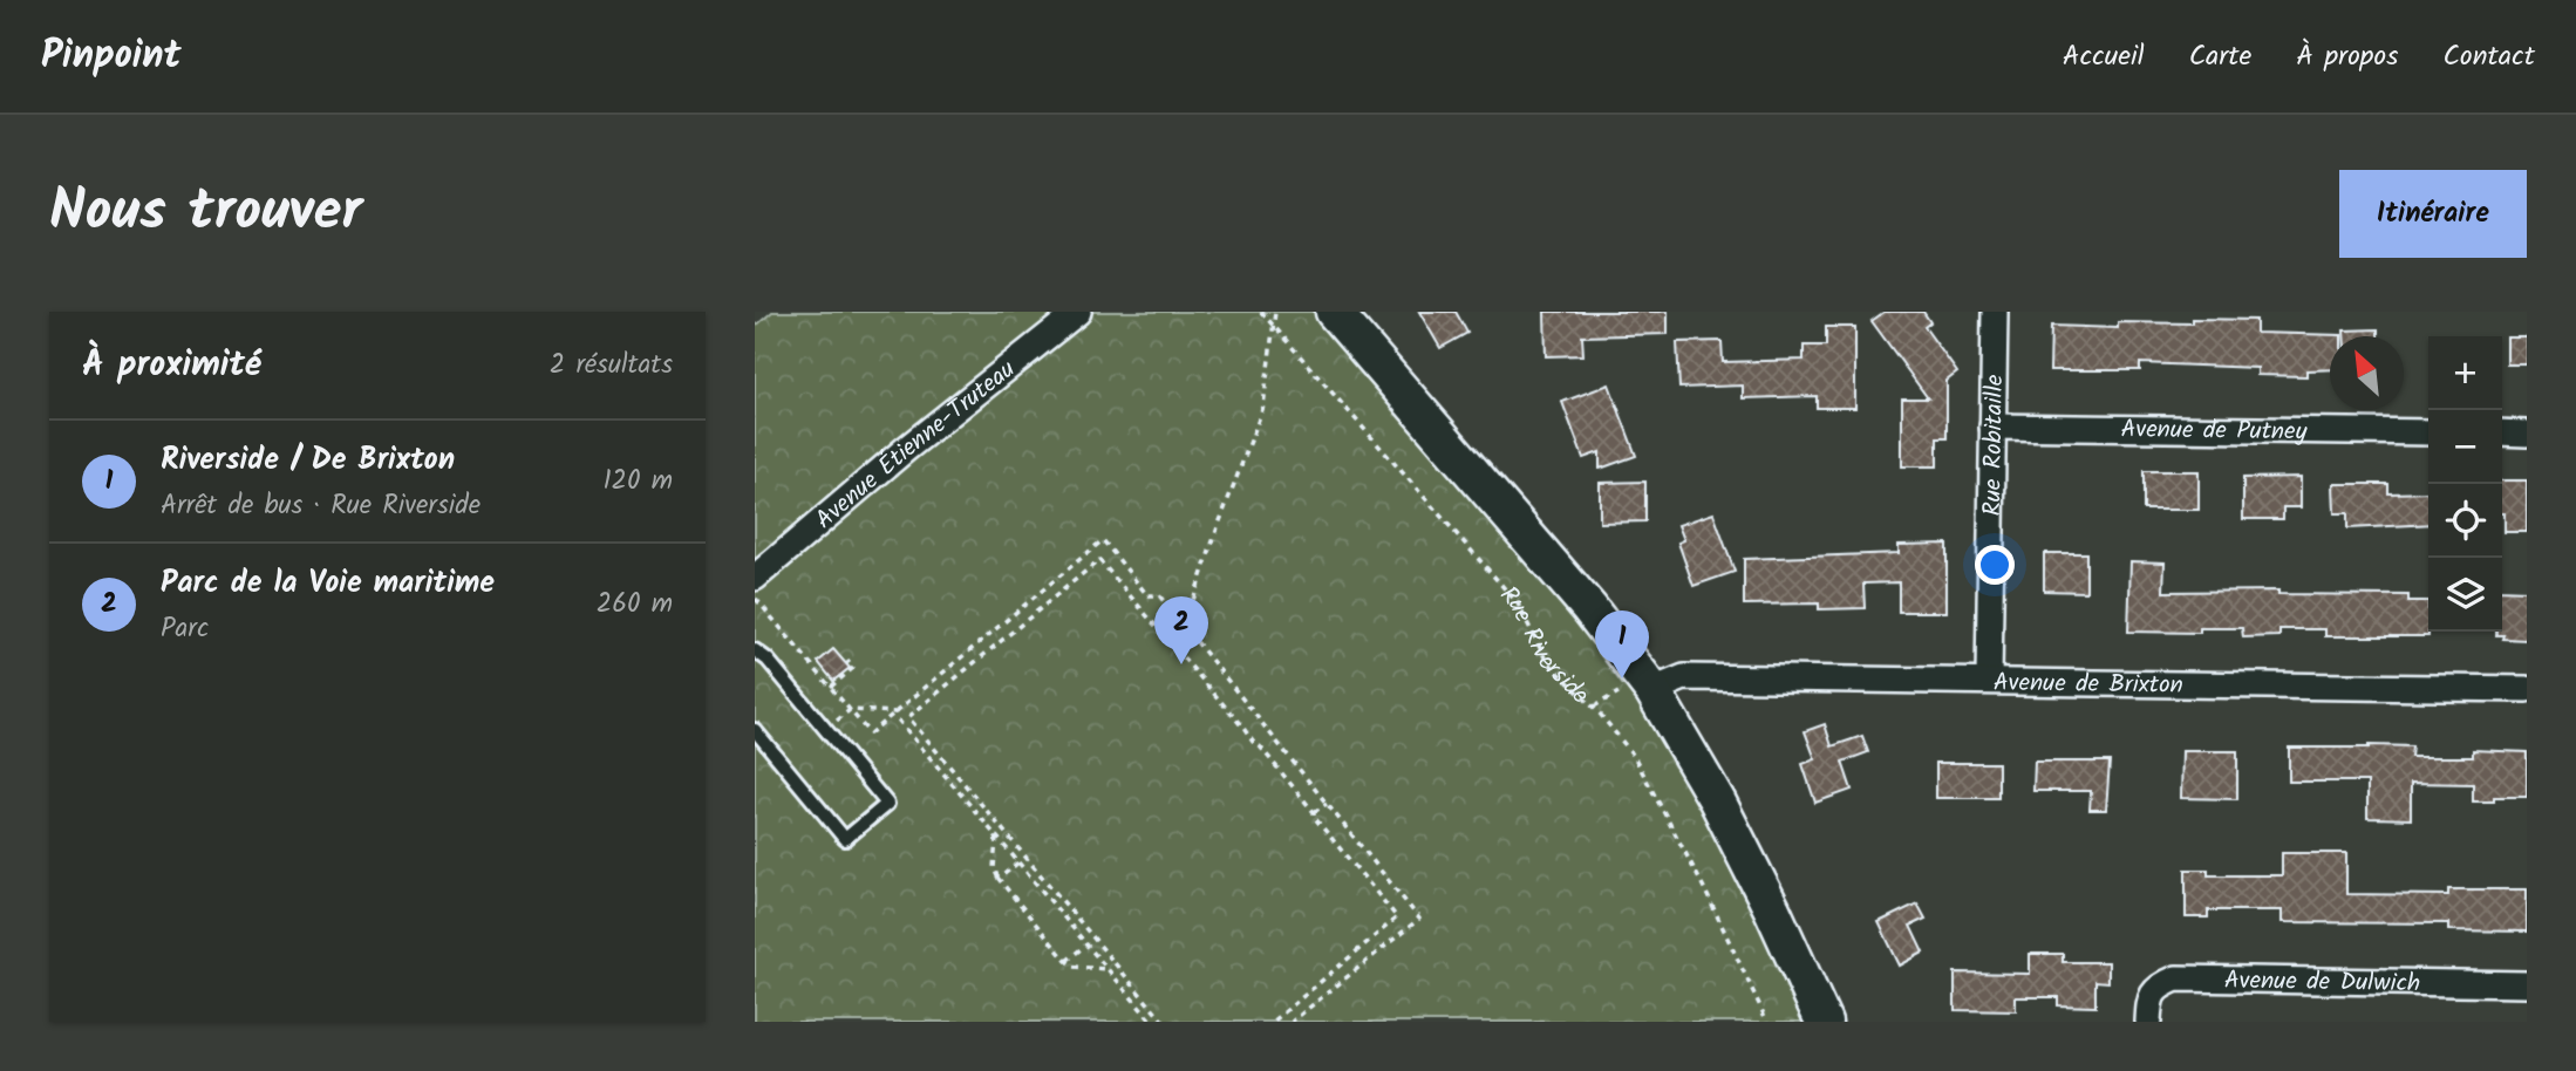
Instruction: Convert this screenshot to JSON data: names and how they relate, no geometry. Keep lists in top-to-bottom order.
{
  "streets": {
    "street": [
      "Avenue de Putney",
      "Avenue Étienne-Truteau",
      "Rue Robitaille",
      "Rue Riverside",
      "Avenue de Brixton",
      "Avenue de Dulwich"
    ]
  },
  "crossings": [
    ["Avenue de Putney", "Rue Robitaille"],
    ["Rue Robitaille", "Avenue de Brixton"],
    ["Rue Riverside", "Avenue de Brixton"]
  ],
  "north": "top left",
  "page": {
    "header": "Pinpoint",
    "nav": [
      "Accueil",
      "Carte",
      "À propos",
      "Contact"
    ],
    "title": "Nous trouver",
    "buttons": "Itinéraire",
    "heading": ["À proximité", "2 résultats"],
    "map_buttons": ["+", "−"],
    "list": [
      {
        "mark": "1",
        "name": "Riverside / De Brixton",
        "note": "Arrêt de bus · Rue Riverside",
        "value": "120 m"
      },
      {
        "mark": "2",
        "name": "Parc de la Voie maritime",
        "note": "Parc",
        "value": "260 m"
      }
    ],
    "pins": ["2", "1"]
  }
}
